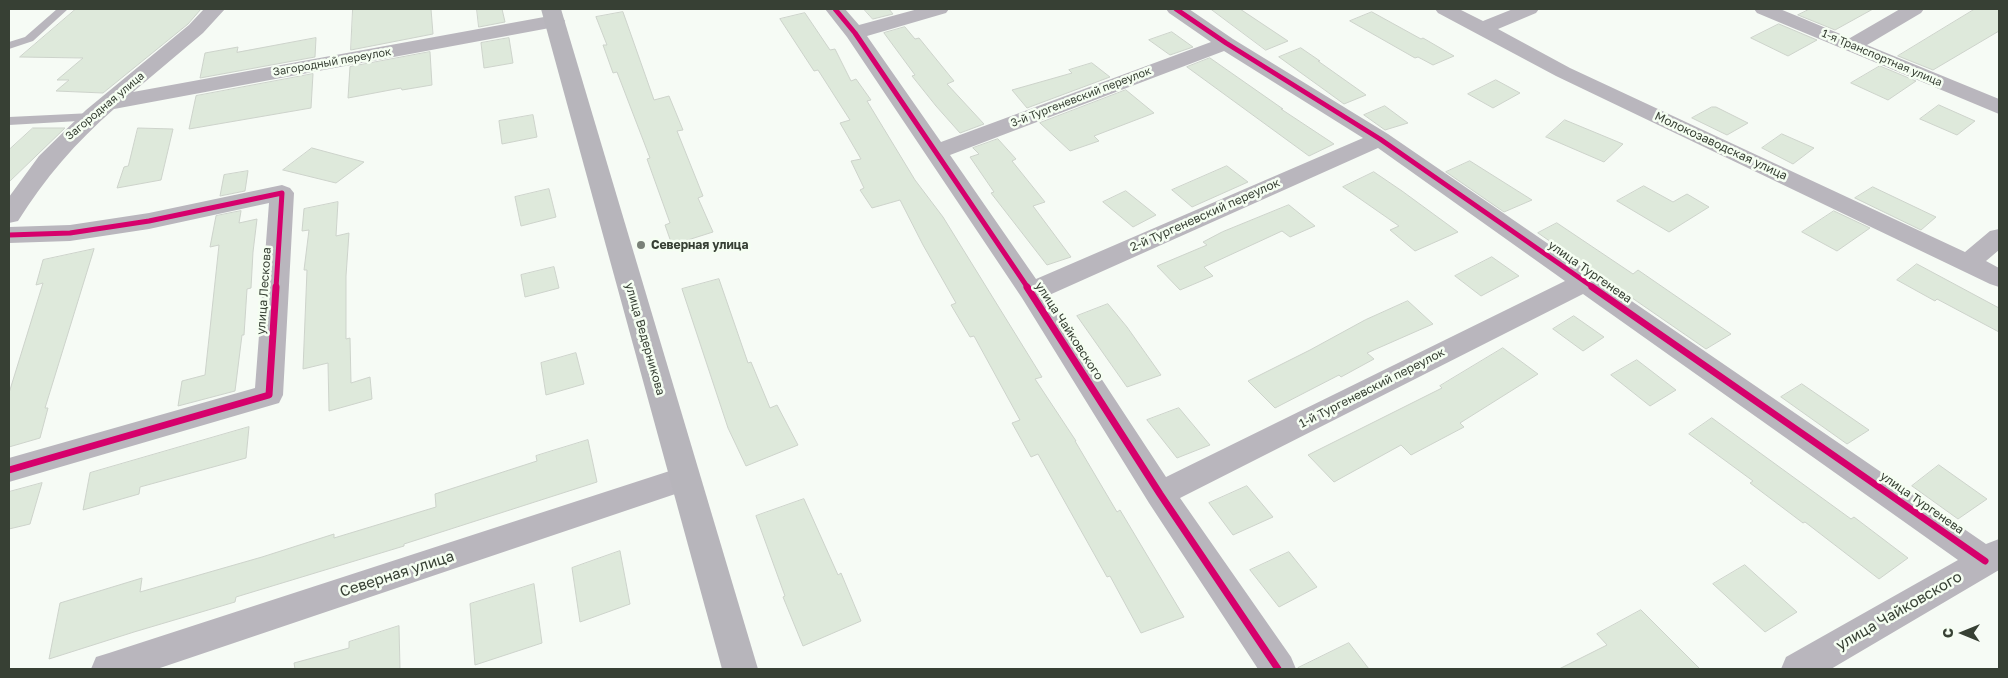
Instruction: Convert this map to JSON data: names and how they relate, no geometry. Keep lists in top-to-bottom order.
{
  "streets": {
    "street": [
      "1-я Транспортная улица",
      "Загородный переулок",
      "3-й Тургеневский переулок",
      "Загородная улица",
      "Молокозаводская улица",
      "2-й Тургеневский переулок",
      "улица Тургенева",
      "улица Лескова",
      "улица Чайковского",
      "улица Ведерникова",
      "1-й Тургеневский переулок",
      "Северная улица"
    ]
  },
  "crossings": [
    ["Загородный переулок", "Загородная улица"],
    ["Загородный переулок", "улица Ведерникова"],
    ["3-й Тургеневский переулок", "улица Тургенева"],
    ["3-й Тургеневский переулок", "улица Чайковского"],
    ["2-й Тургеневский переулок", "улица Тургенева"],
    ["2-й Тургеневский переулок", "улица Чайковского"],
    ["улица Тургенева", "улица Чайковского"],
    ["улица Тургенева", "1-й Тургеневский переулок"],
    ["улица Чайковского", "1-й Тургеневский переулок"],
    ["улица Ведерникова", "Северная улица"]
  ],
  "places": ["Северная улица"],
  "north": "left"
}
